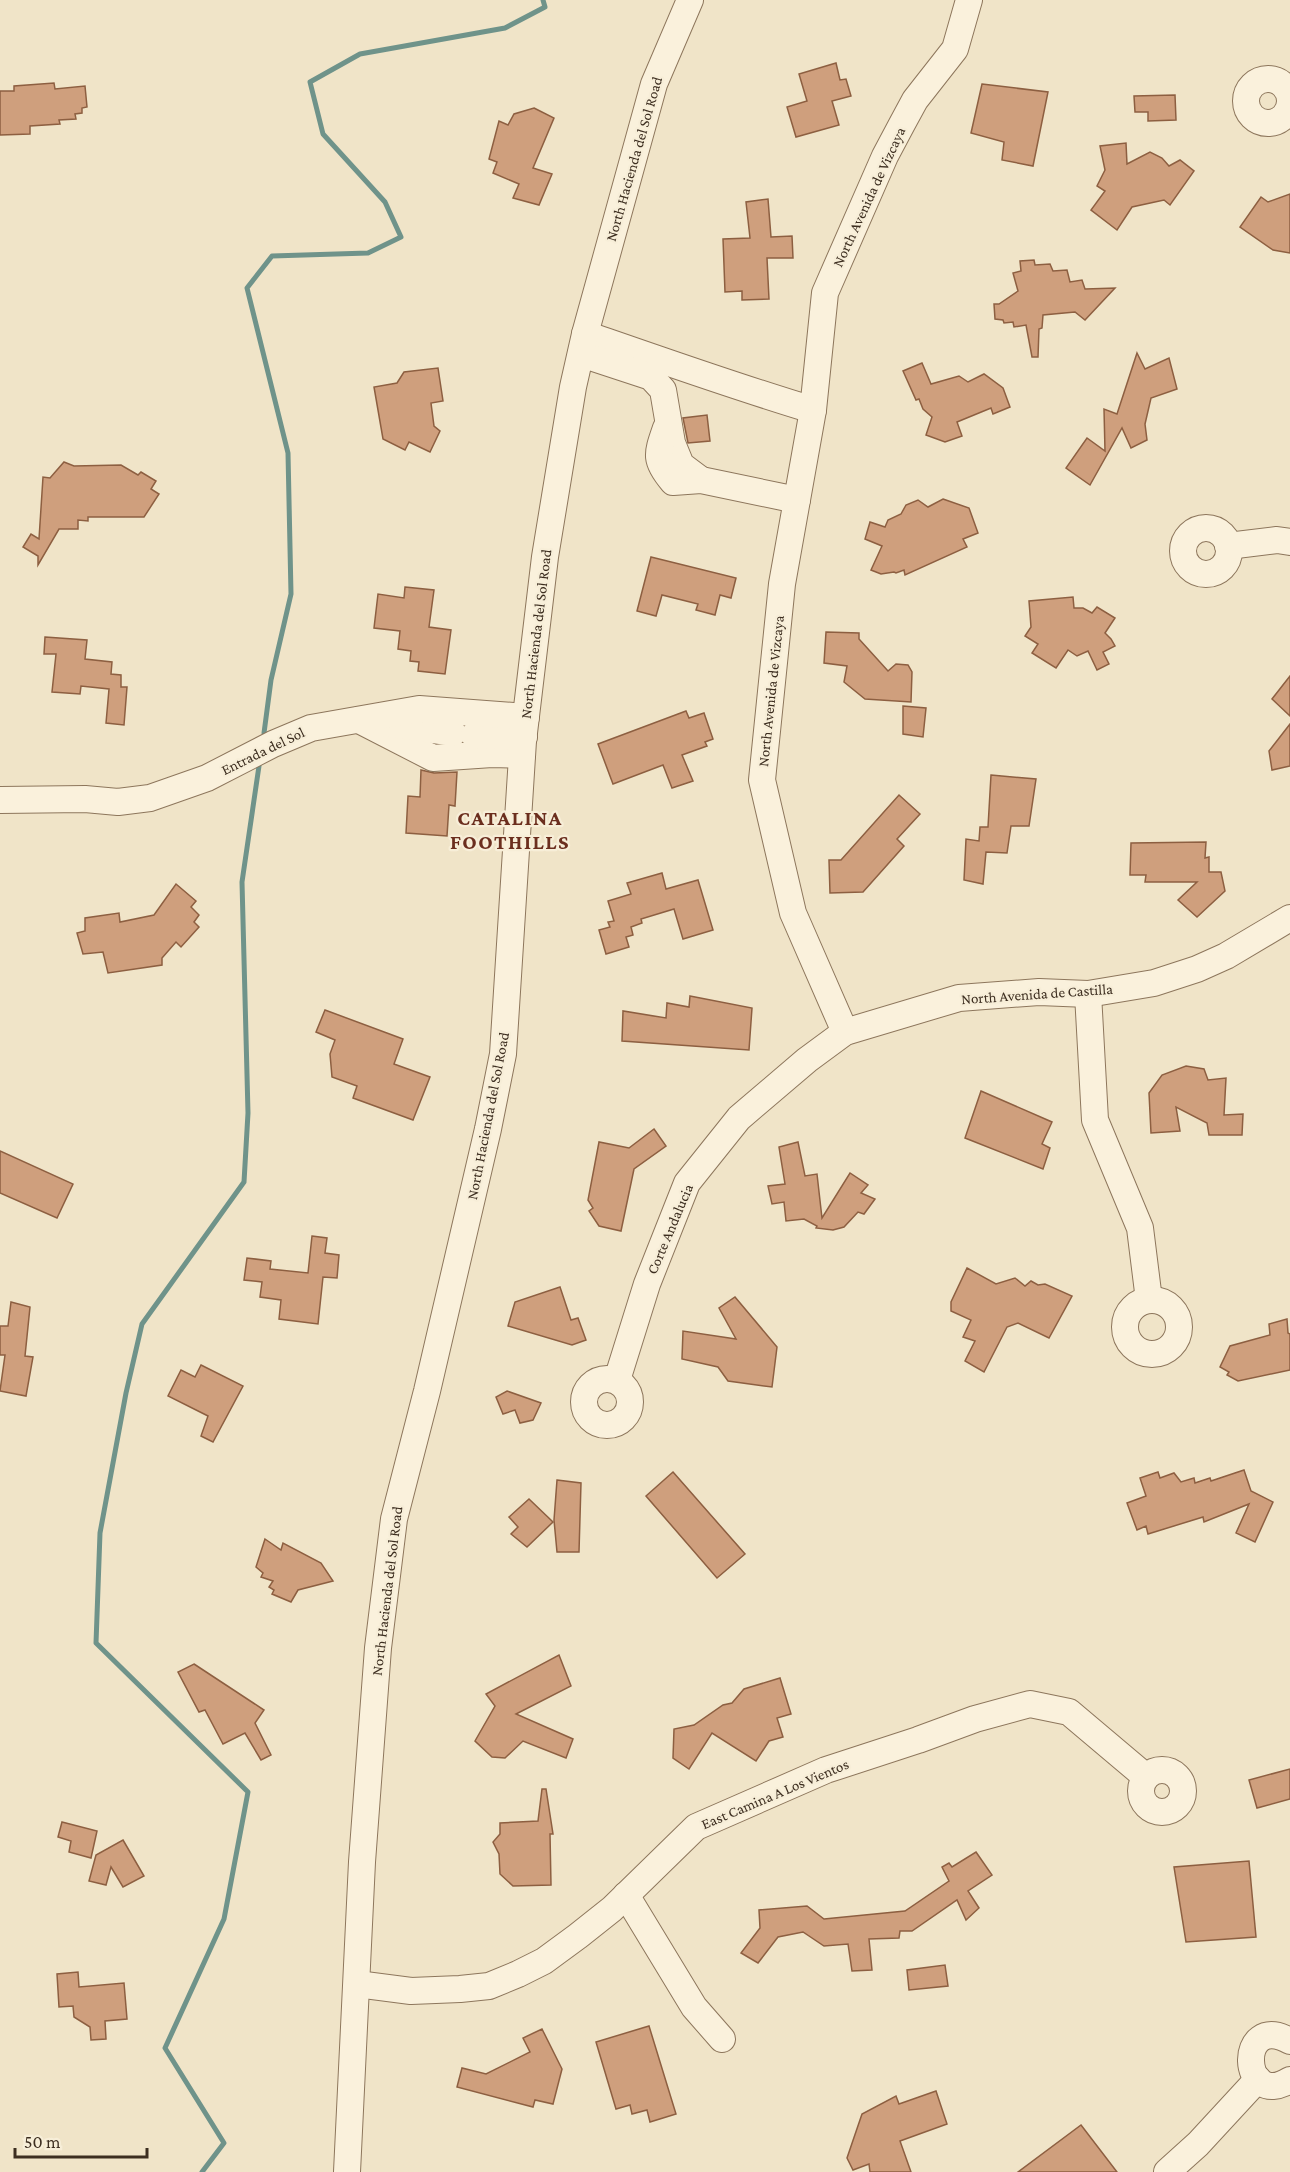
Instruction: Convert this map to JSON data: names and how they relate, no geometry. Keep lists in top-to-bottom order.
{
  "streets": {
    "street": [
      "North Hacienda del Sol Road",
      "North Avenida de Vizcaya",
      "Entrada del Sol",
      "North Avenida de Castilla",
      "Corte Andalucia",
      "East Camina A Los Vientos"
    ]
  },
  "crossings": [
    ["North Hacienda del Sol Road", "Entrada del Sol"],
    ["North Hacienda del Sol Road", "East Camina A Los Vientos"],
    ["North Avenida de Vizcaya", "North Avenida de Castilla"],
    ["North Avenida de Vizcaya", "Corte Andalucia"],
    ["North Avenida de Castilla", "Corte Andalucia"]
  ],
  "districts": ["CATALINA FOOTHILLS"],
  "scale_bar": "50 m"
}
